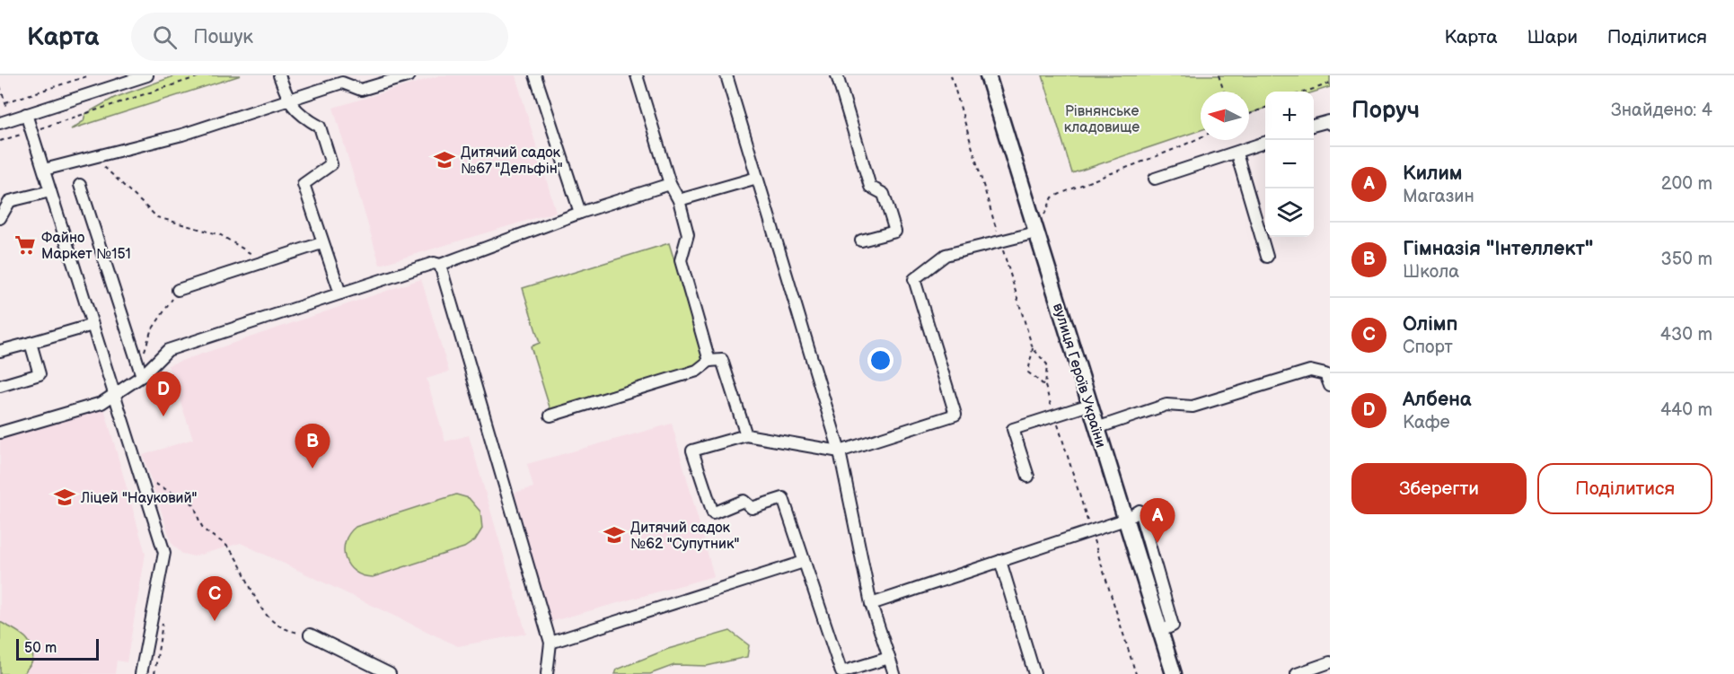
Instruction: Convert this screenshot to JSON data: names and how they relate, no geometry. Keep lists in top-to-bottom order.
{
  "streets": {
    "main road": ["вулиця Героїв України"]
  },
  "parks": ["Рівнянське кладовище"],
  "places": {
    "school or university": ["Дитячий садок №67 \"Дельфін\"", "Ліцей \"Науковий\"", "Дитячий садок №62 \"Супутник\""],
    "supermarket": ["Файно Маркет №151"]
  },
  "scale_bar": "50 m",
  "north": "left",
  "page": {
    "header": "Карта",
    "search": "Пошук",
    "nav": ["Карта", "Шари", "Поділитися"],
    "heading": ["Поруч", "Знайдено: 4"],
    "map_buttons": ["+", "−"],
    "list": [
      {
        "mark": "A",
        "name": "Килим",
        "note": "Магазин",
        "value": "200 m"
      },
      {
        "mark": "B",
        "name": "Гімназія \"Інтеллект\"",
        "note": "Школа",
        "value": "350 m"
      },
      {
        "mark": "C",
        "name": "Олімп",
        "note": "Спорт",
        "value": "430 m"
      },
      {
        "mark": "D",
        "name": "Албена",
        "note": "Кафе",
        "value": "440 m"
      }
    ],
    "pins": [
      "D",
      "B",
      "A",
      "C"
    ],
    "buttons": ["Зберегти", "Поділитися"],
    "scale": "50 m"
  }
}
